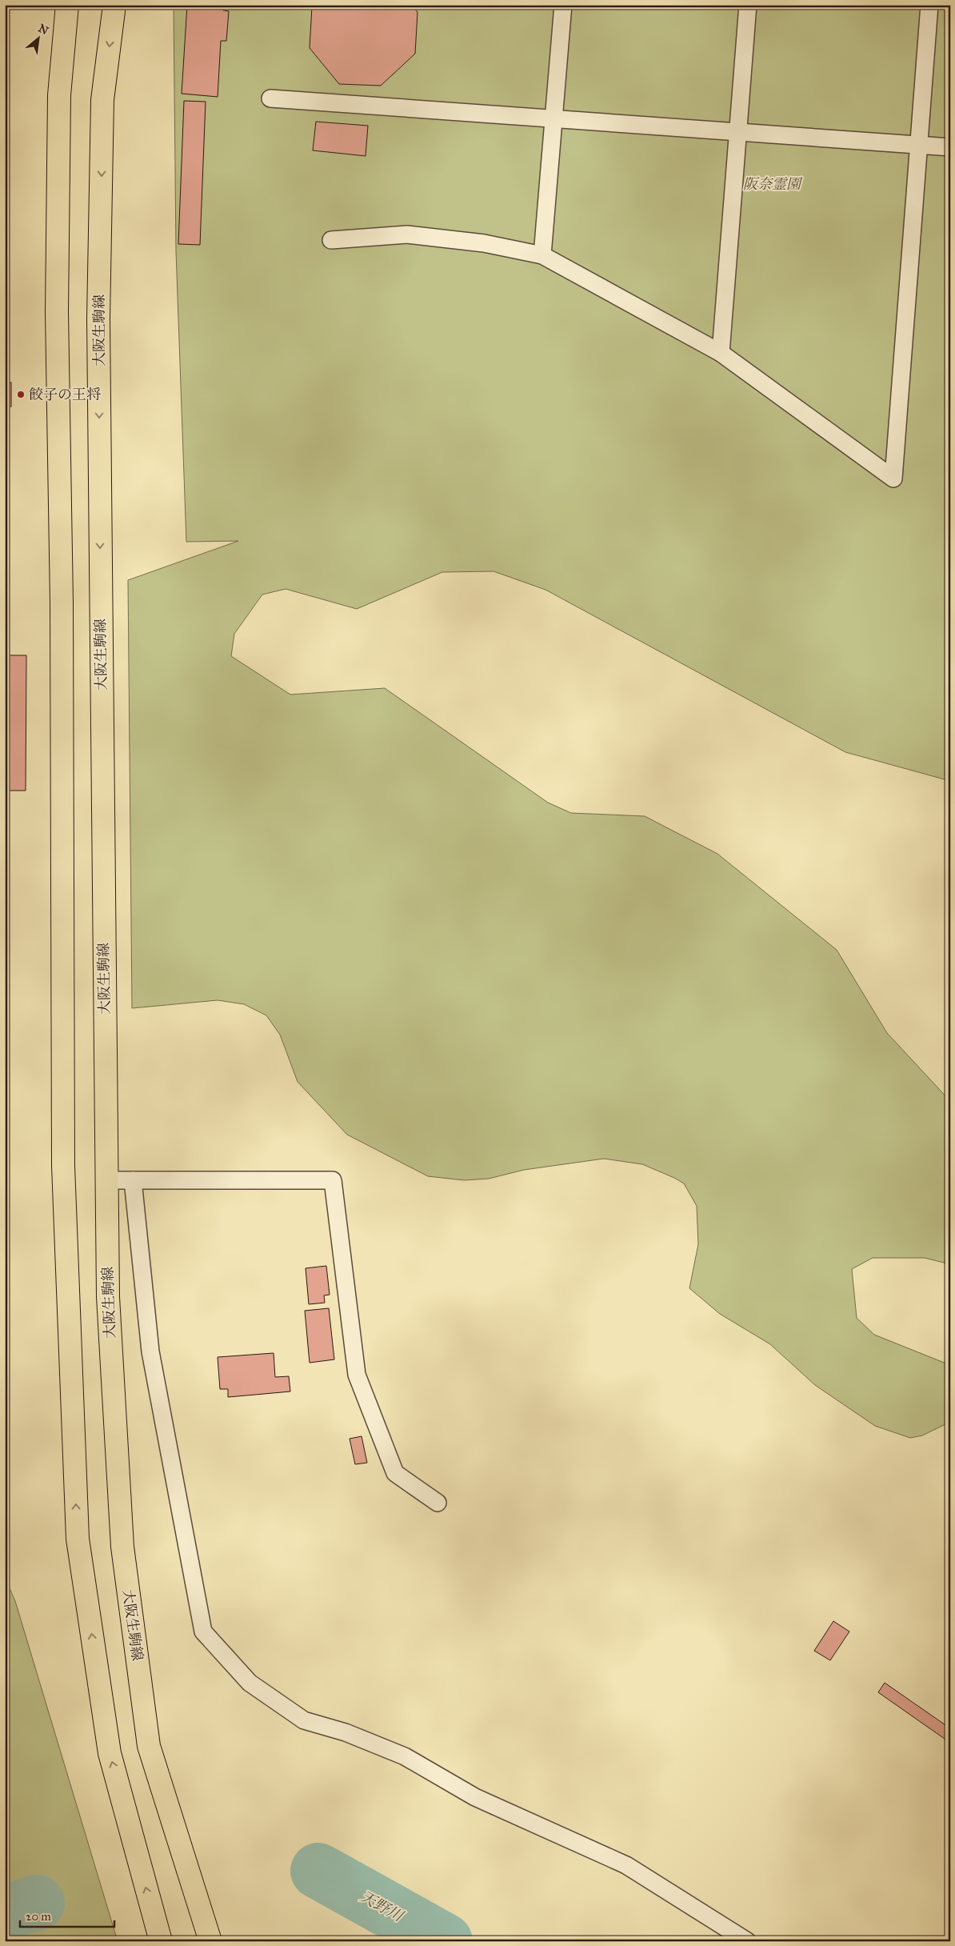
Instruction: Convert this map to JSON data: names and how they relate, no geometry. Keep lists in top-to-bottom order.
{
  "streets": {
    "main road": ["大阪生駒線"]
  },
  "water": ["天野川"],
  "parks": ["阪奈霊園"],
  "places": ["餃子の王将"],
  "scale_bar": "20 m",
  "north": "top right"
}
